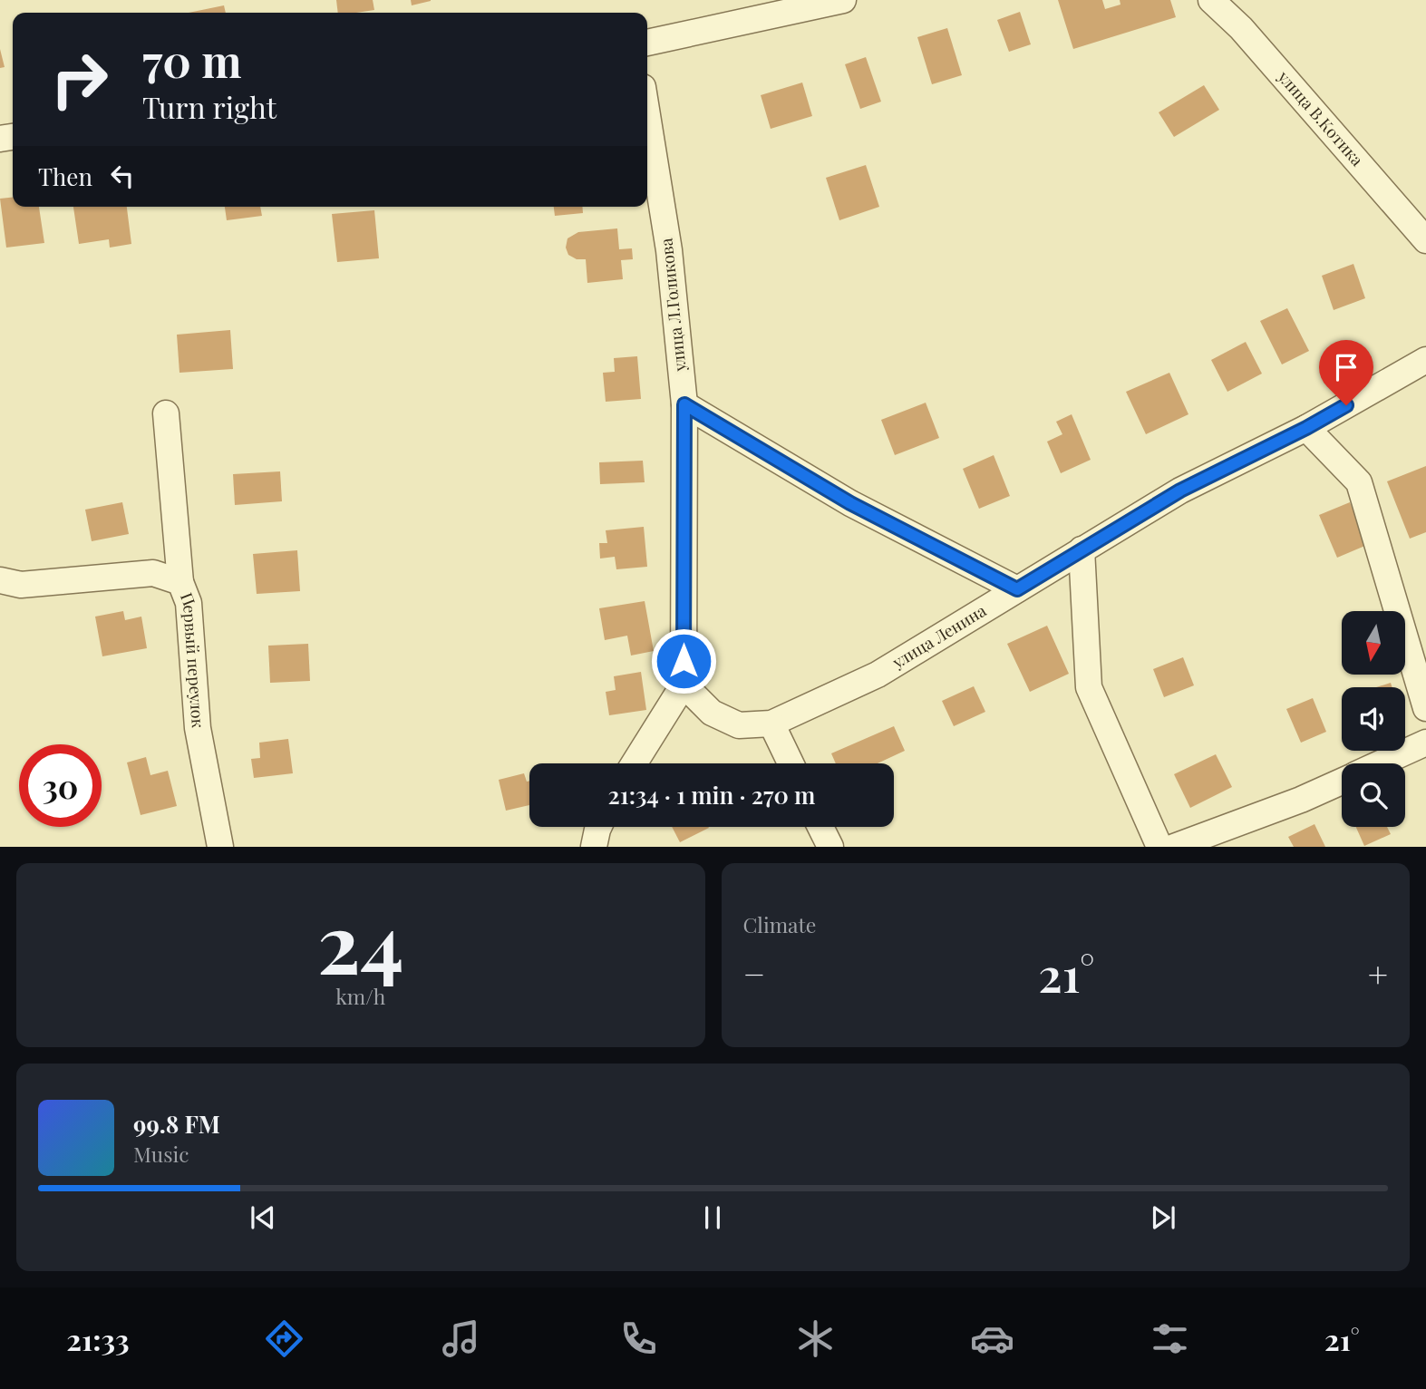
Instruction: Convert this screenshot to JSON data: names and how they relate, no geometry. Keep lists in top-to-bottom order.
{
  "streets": {
    "street": [
      "улица В.Котика",
      "улица Л.Голикова",
      "улица Ленина",
      "Первый переулок"
    ]
  },
  "crossings": [
    ["улица Л.Голикова", "улица Ленина"]
  ],
  "north": "bottom",
  "page": {
    "turn": ["70 m", "Turn right"],
    "then": "Then",
    "limit": "30",
    "trip": "21:34 · 1 min · 270 m",
    "tile": [
      ["24", "km/h"],
      "Climate"
    ],
    "heat": ["−", "21°", "+"],
    "song": ["99.8 FM", "Music"],
    "tabs": ["21:33", "21°"]
  }
}
